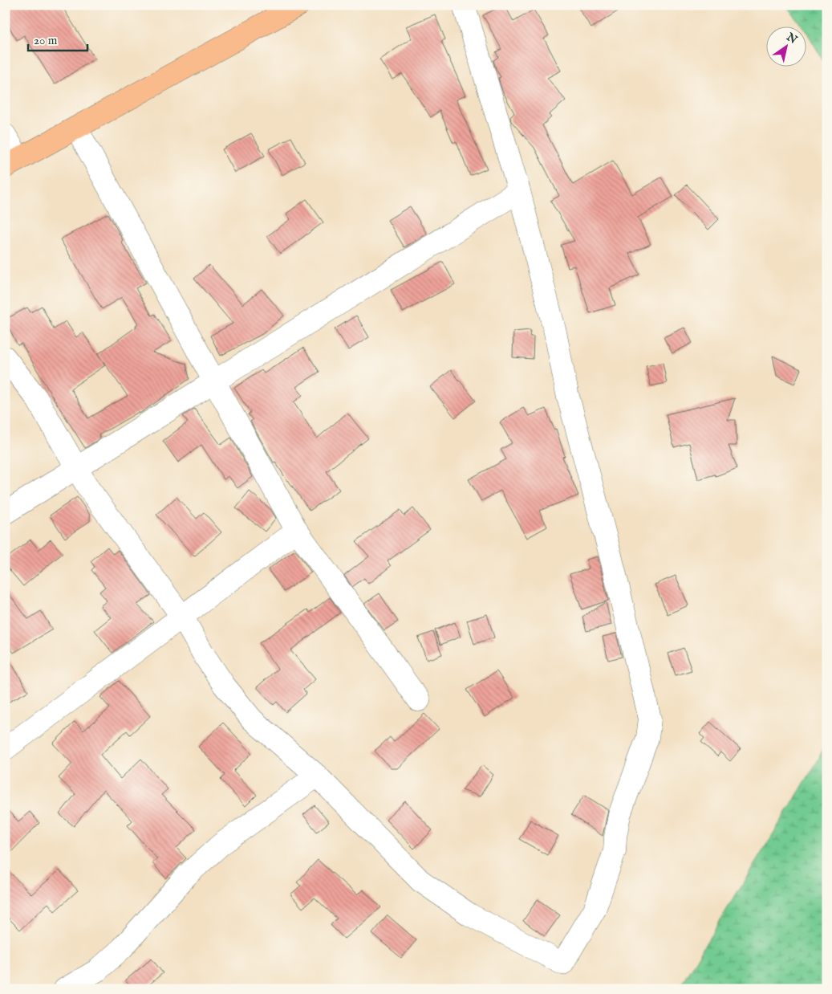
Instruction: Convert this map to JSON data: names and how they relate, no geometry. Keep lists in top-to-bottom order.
{
  "scale_bar": "20 m",
  "north": "top right"
}
